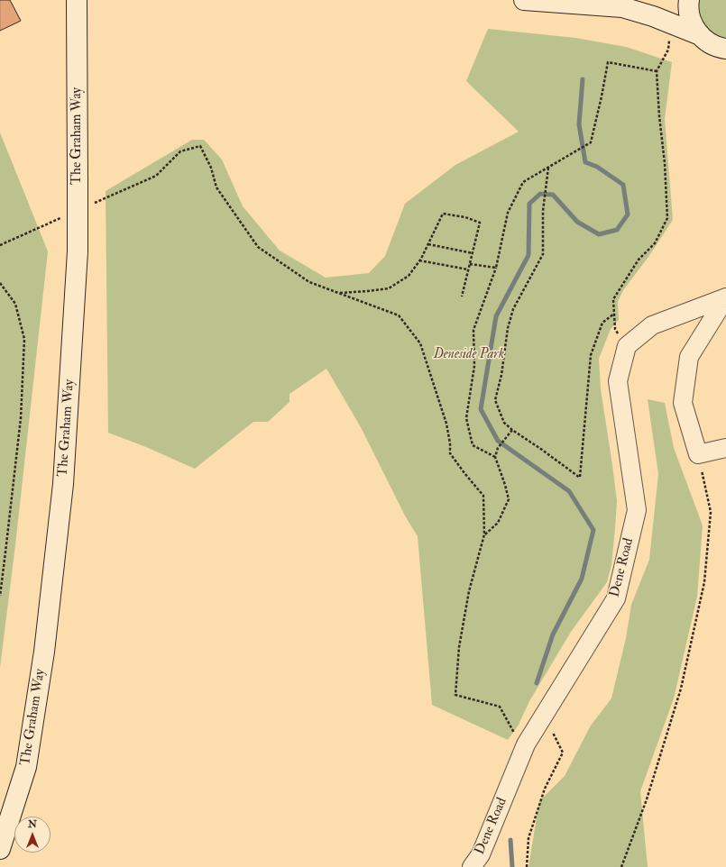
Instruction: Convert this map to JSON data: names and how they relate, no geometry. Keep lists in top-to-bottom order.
{
  "streets": {
    "main road": ["The Graham Way"],
    "street": ["Dene Road"]
  },
  "parks": ["Deneside Park"],
  "north": "top"
}
